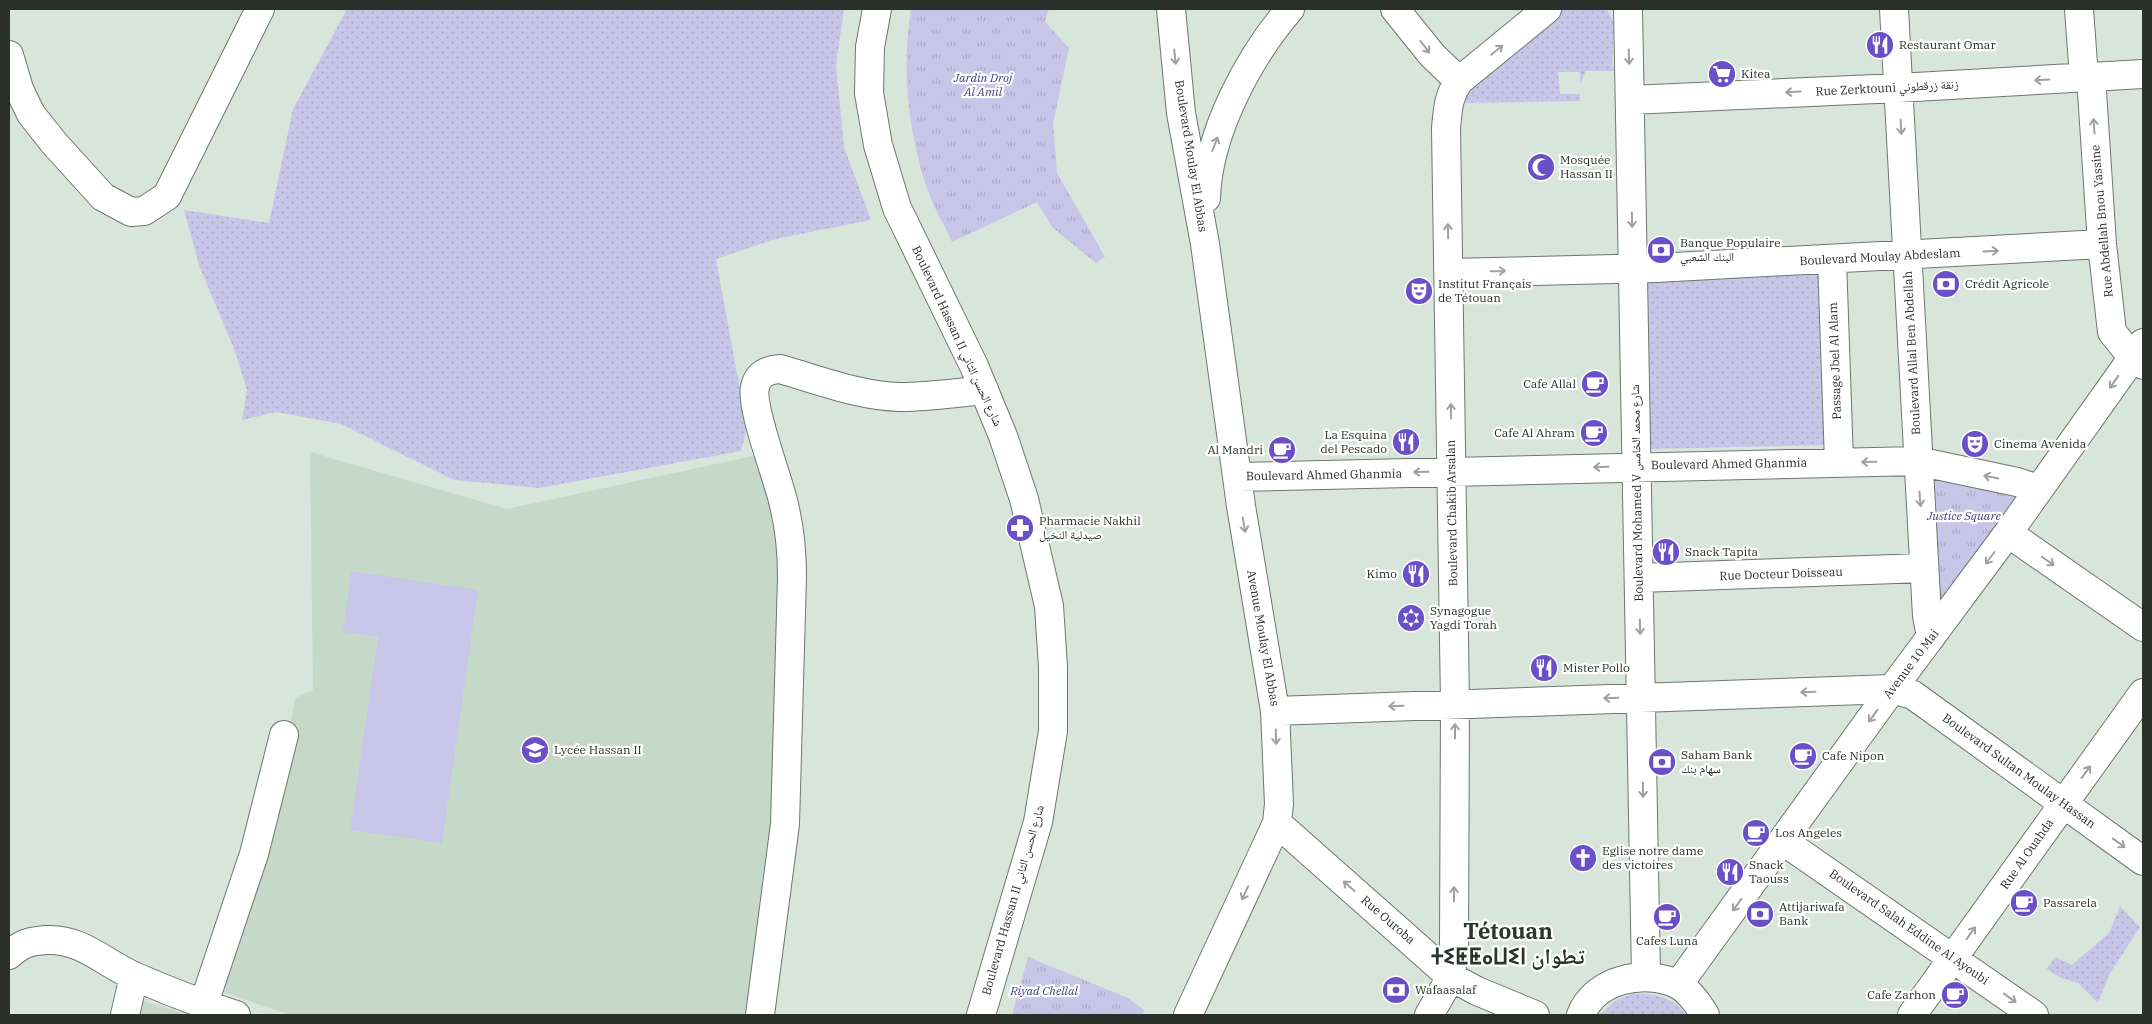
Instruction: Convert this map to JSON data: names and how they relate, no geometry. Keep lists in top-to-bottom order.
{
  "streets": {
    "street": [
      "Rue Zerktouni زنقة زرقطوني",
      "Boulevard Moulay El Abbas",
      "Rue Abdellah Bnou Yassine",
      "Boulevard Moulay Abdeslam",
      "Boulevard Hassan II شارع الحسن الثاني",
      "Boulevard Allal Ben Abdellah",
      "Passage Jbel Al Alam",
      "Boulevard Ahmed Ghanmia",
      "Boulevard Mohamed V شارع محمد الخامس",
      "Boulevard Chakib Arsalan",
      "Rue Docteur Doisseau",
      "Avenue Moulay El Abbas",
      "Avenue 10 Mai",
      "Boulevard Sultan Moulay Hassan",
      "Rue Al Ouahda",
      "Rue Ouroba",
      "Boulevard Salah Eddine Al Ayoubi"
    ]
  },
  "crossings": [
    ["Rue Zerktouni زنقة زرقطوني", "Rue Abdellah Bnou Yassine"],
    ["Rue Zerktouni زنقة زرقطوني", "Boulevard Allal Ben Abdellah"],
    ["Rue Zerktouni زنقة زرقطوني", "Boulevard Mohamed V شارع محمد الخامس"],
    ["Boulevard Moulay El Abbas", "Avenue Moulay El Abbas"],
    ["Rue Abdellah Bnou Yassine", "Boulevard Moulay Abdeslam"],
    ["Rue Abdellah Bnou Yassine", "Avenue 10 Mai"],
    ["Boulevard Moulay Abdeslam", "Boulevard Allal Ben Abdellah"],
    ["Boulevard Moulay Abdeslam", "Passage Jbel Al Alam"],
    ["Boulevard Moulay Abdeslam", "Boulevard Mohamed V شارع محمد الخامس"],
    ["Boulevard Moulay Abdeslam", "Boulevard Chakib Arsalan"],
    ["Boulevard Allal Ben Abdellah", "Boulevard Ahmed Ghanmia"],
    ["Boulevard Allal Ben Abdellah", "Rue Docteur Doisseau"],
    ["Boulevard Allal Ben Abdellah", "Avenue 10 Mai"],
    ["Passage Jbel Al Alam", "Boulevard Ahmed Ghanmia"],
    ["Boulevard Ahmed Ghanmia", "Boulevard Mohamed V شارع محمد الخامس"],
    ["Boulevard Ahmed Ghanmia", "Boulevard Chakib Arsalan"],
    ["Boulevard Ahmed Ghanmia", "Avenue Moulay El Abbas"],
    ["Boulevard Ahmed Ghanmia", "Avenue 10 Mai"],
    ["Boulevard Mohamed V شارع محمد الخامس", "Rue Docteur Doisseau"],
    ["Boulevard Mohamed V شارع محمد الخامس", "Boulevard Sultan Moulay Hassan"],
    ["Boulevard Chakib Arsalan", "Boulevard Sultan Moulay Hassan"],
    ["Boulevard Chakib Arsalan", "Rue Ouroba"],
    ["Avenue Moulay El Abbas", "Boulevard Sultan Moulay Hassan"],
    ["Avenue Moulay El Abbas", "Rue Ouroba"],
    ["Avenue 10 Mai", "Boulevard Sultan Moulay Hassan"],
    ["Avenue 10 Mai", "Boulevard Salah Eddine Al Ayoubi"],
    ["Boulevard Sultan Moulay Hassan", "Rue Al Ouahda"],
    ["Rue Al Ouahda", "Boulevard Salah Eddine Al Ayoubi"]
  ],
  "one_way": [
    "Rue Zerktouni زنقة زرقطوني",
    "Boulevard Moulay El Abbas",
    "Rue Abdellah Bnou Yassine",
    "Boulevard Moulay Abdeslam",
    "Boulevard Allal Ben Abdellah",
    "Boulevard Ahmed Ghanmia",
    "Boulevard Mohamed V شارع محمد الخامس",
    "Avenue Moulay El Abbas",
    "Avenue 10 Mai",
    "Rue Al Ouahda",
    "Rue Ouroba"
  ],
  "districts": ["Tétouan ⵜⵉⵟⵟⴰⵡⵉⵏ تطوان"],
  "parks": ["Jardin Droj Al Amil", "Justice Square", "Riyad Chellal"],
  "places": {
    "restaurant": [
      "Restaurant Omar",
      "La Esquina del Pescado",
      "Snack Tapita",
      "Kimo",
      "Mister Pollo",
      "Snack Taouss"
    ],
    "supermarket": ["Kitea"],
    "mosque": ["Mosquée Hassan II"],
    "bank": [
      "Banque Populaire البنك الشعبي",
      "Crédit Agricole",
      "Saham Bank سهام بنك",
      "Attijariwafa Bank",
      "Wafaasalaf"
    ],
    "theatre": ["Institut Français de Tétouan", "Cinema Avenida"],
    "cafe": [
      "Cafe Allal",
      "Cafe Al Ahram",
      "Al Mandri",
      "Cafe Nipon",
      "Los Angeles",
      "Passarela",
      "Cafes Luna",
      "Cafe Zarhon"
    ],
    "pharmacy": ["Pharmacie Nakhil صيدلية النخيل"],
    "synagogue": ["Synagogue Yagdi Torah"],
    "school or university": ["Lycée Hassan II"],
    "church": ["Eglise notre dame des victoires"]
  }
}
